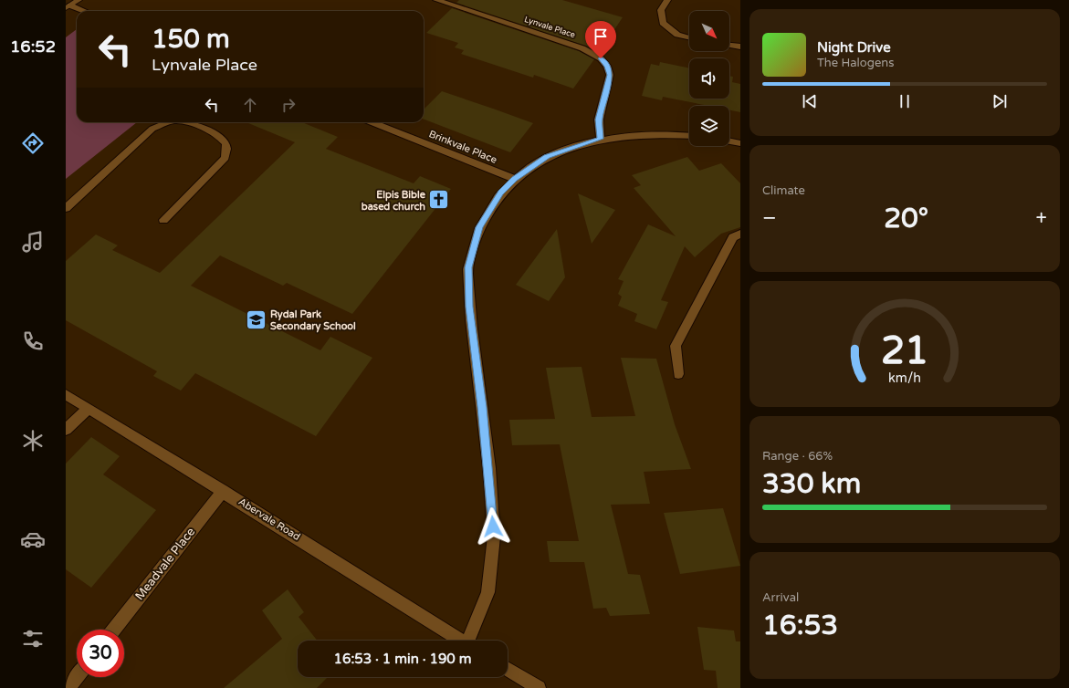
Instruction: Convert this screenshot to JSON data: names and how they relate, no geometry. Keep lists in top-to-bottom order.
{
  "streets": {
    "street": [
      "Lynvale Place",
      "Brinkvale Place",
      "Abervale Road",
      "Meadvale Place"
    ]
  },
  "crossings": [
    ["Abervale Road", "Meadvale Place"]
  ],
  "places": {
    "church": ["Elpis Bible based church"],
    "school or university": ["Rydal Park Secondary School"]
  },
  "north": "bottom right",
  "page": {
    "tabs": "16:52",
    "turn": ["150 m", "Lynvale Place"],
    "song": ["Night Drive", "The Halogens"],
    "tile": [
      "Climate",
      ["Range · 66%", "330 km"],
      ["Arrival", "16:53"]
    ],
    "heat": ["−", "20°", "+"],
    "limit": "30",
    "trip": "16:53 · 1 min · 190 m",
    "gauge": ["21", "km/h"]
  }
}
